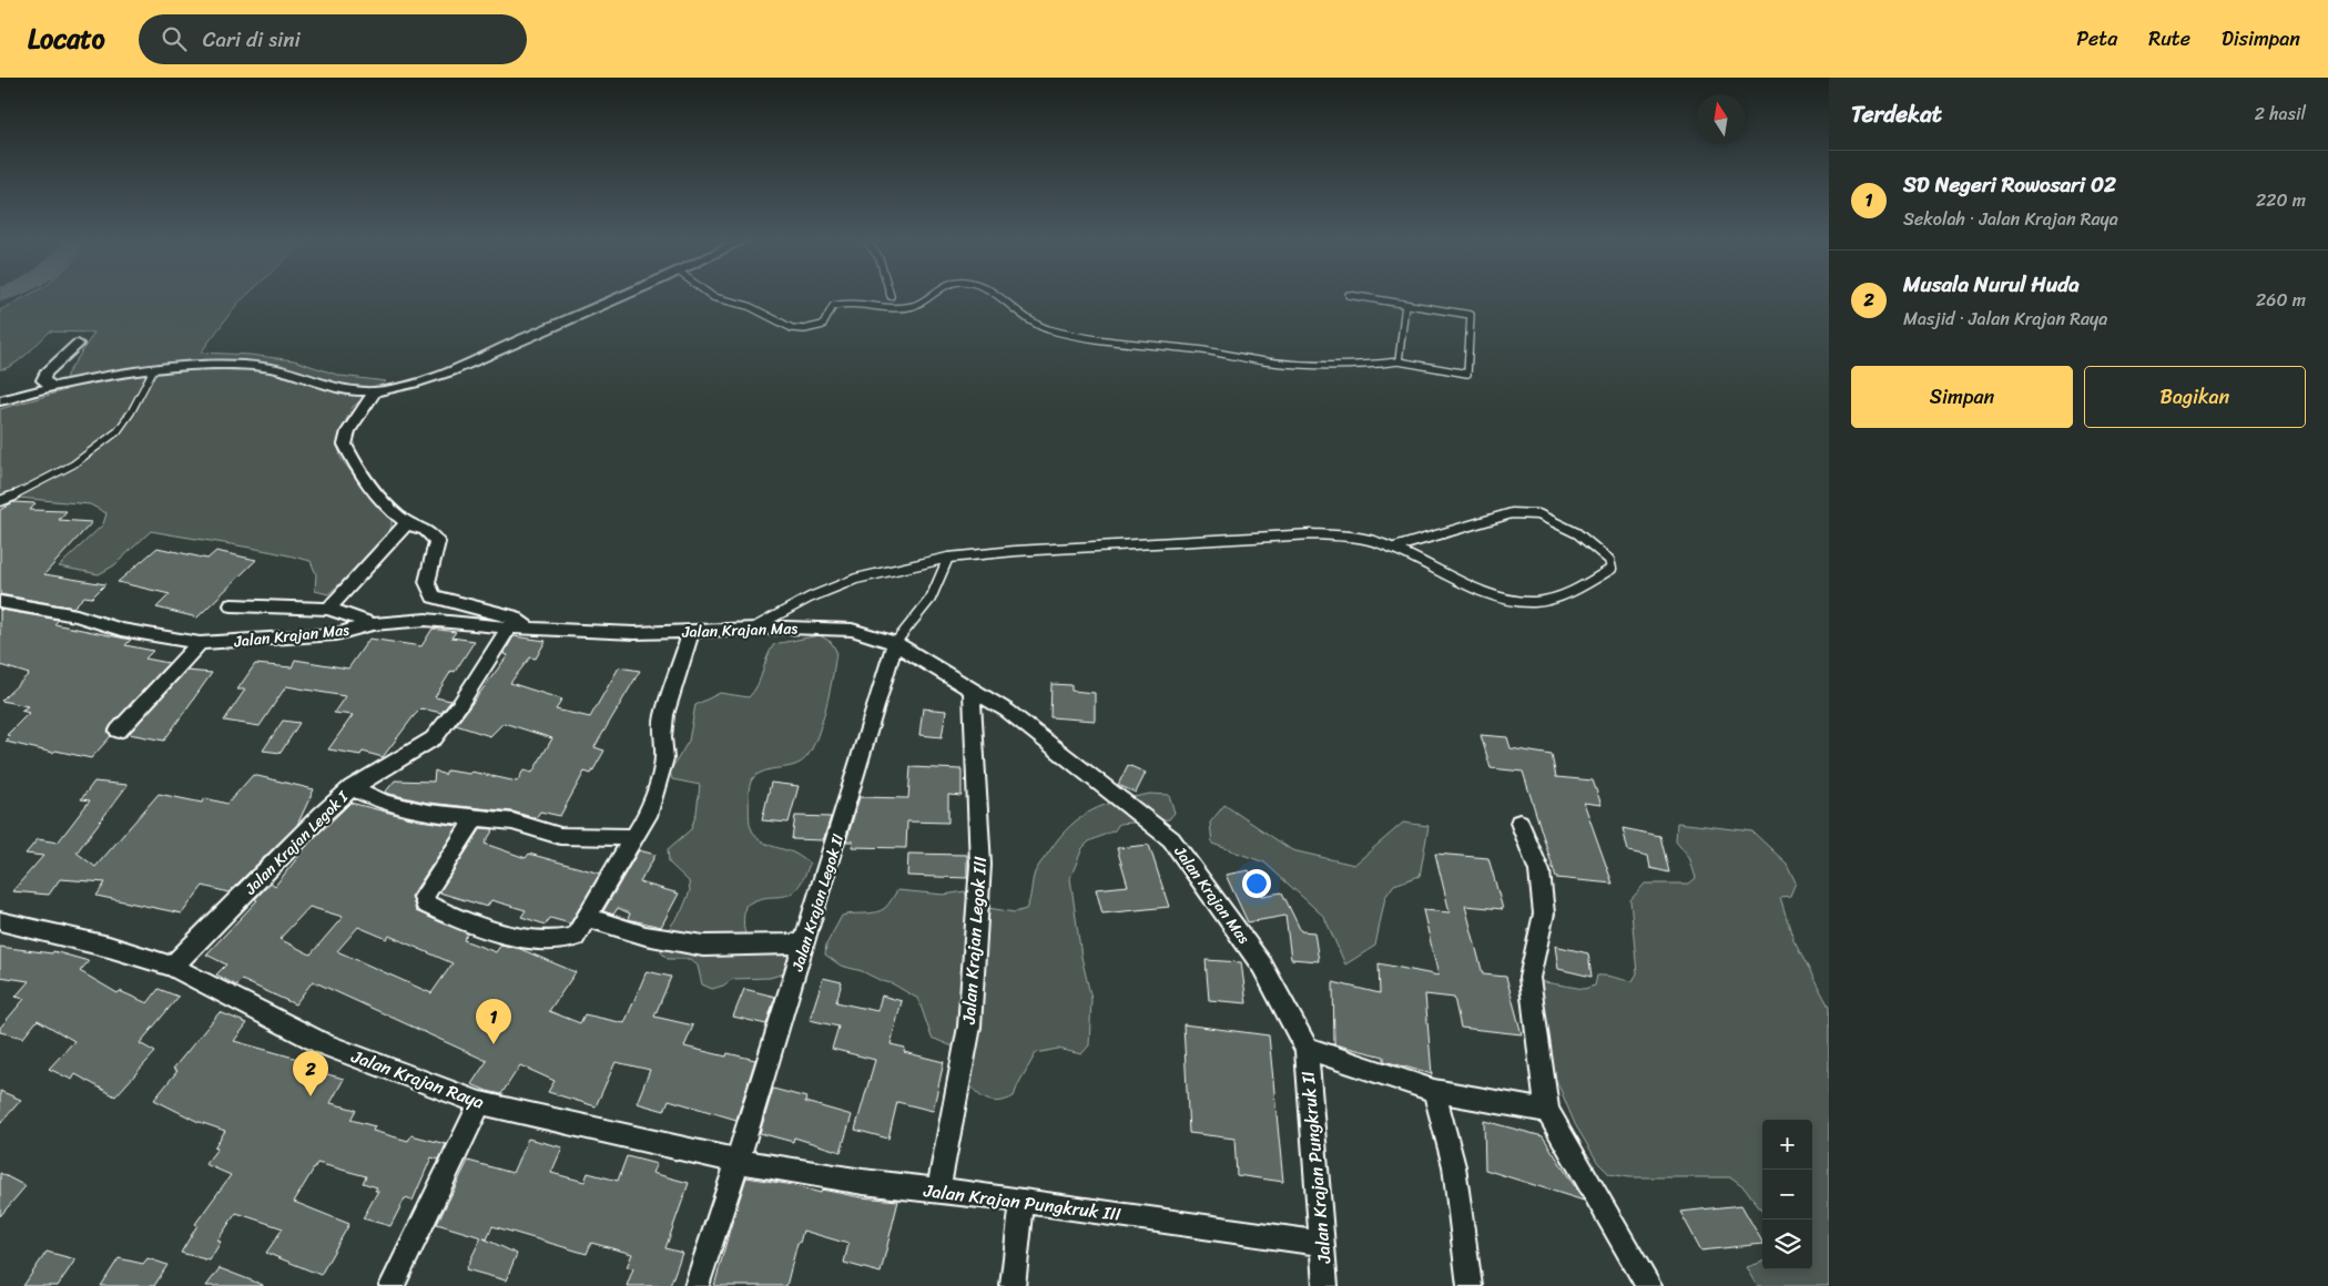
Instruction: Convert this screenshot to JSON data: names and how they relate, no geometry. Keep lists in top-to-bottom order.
{
  "streets": {
    "street": [
      "Jalan Krajan Mas",
      "Jalan Krajan Legok I",
      "Jalan Krajan Legok II",
      "Jalan Krajan Legok III",
      "Jalan Krajan Raya",
      "Jalan Krajan Pungkruk II",
      "Jalan Krajan Pungkruk III"
    ]
  },
  "crossings": [
    ["Jalan Krajan Mas", "Jalan Krajan Legok I"],
    ["Jalan Krajan Mas", "Jalan Krajan Legok II"],
    ["Jalan Krajan Mas", "Jalan Krajan Legok III"],
    ["Jalan Krajan Mas", "Jalan Krajan Pungkruk II"],
    ["Jalan Krajan Legok I", "Jalan Krajan Raya"],
    ["Jalan Krajan Legok II", "Jalan Krajan Raya"],
    ["Jalan Krajan Legok II", "Jalan Krajan Pungkruk III"],
    ["Jalan Krajan Legok III", "Jalan Krajan Pungkruk III"],
    ["Jalan Krajan Raya", "Jalan Krajan Pungkruk III"],
    ["Jalan Krajan Pungkruk II", "Jalan Krajan Pungkruk III"]
  ],
  "north": "top",
  "page": {
    "header": "Locato",
    "search": "Cari di sini",
    "nav": ["Peta", "Rute", "Disimpan"],
    "heading": ["Terdekat", "2 hasil"],
    "list": [
      {
        "mark": "1",
        "name": "SD Negeri Rowosari 02",
        "note": "Sekolah · Jalan Krajan Raya",
        "value": "220 m"
      },
      {
        "mark": "2",
        "name": "Musala Nurul Huda",
        "note": "Masjid · Jalan Krajan Raya",
        "value": "260 m"
      }
    ],
    "buttons": ["Simpan", "Bagikan"],
    "pins": ["1", "2"],
    "map_buttons": ["+", "−"]
  }
}
